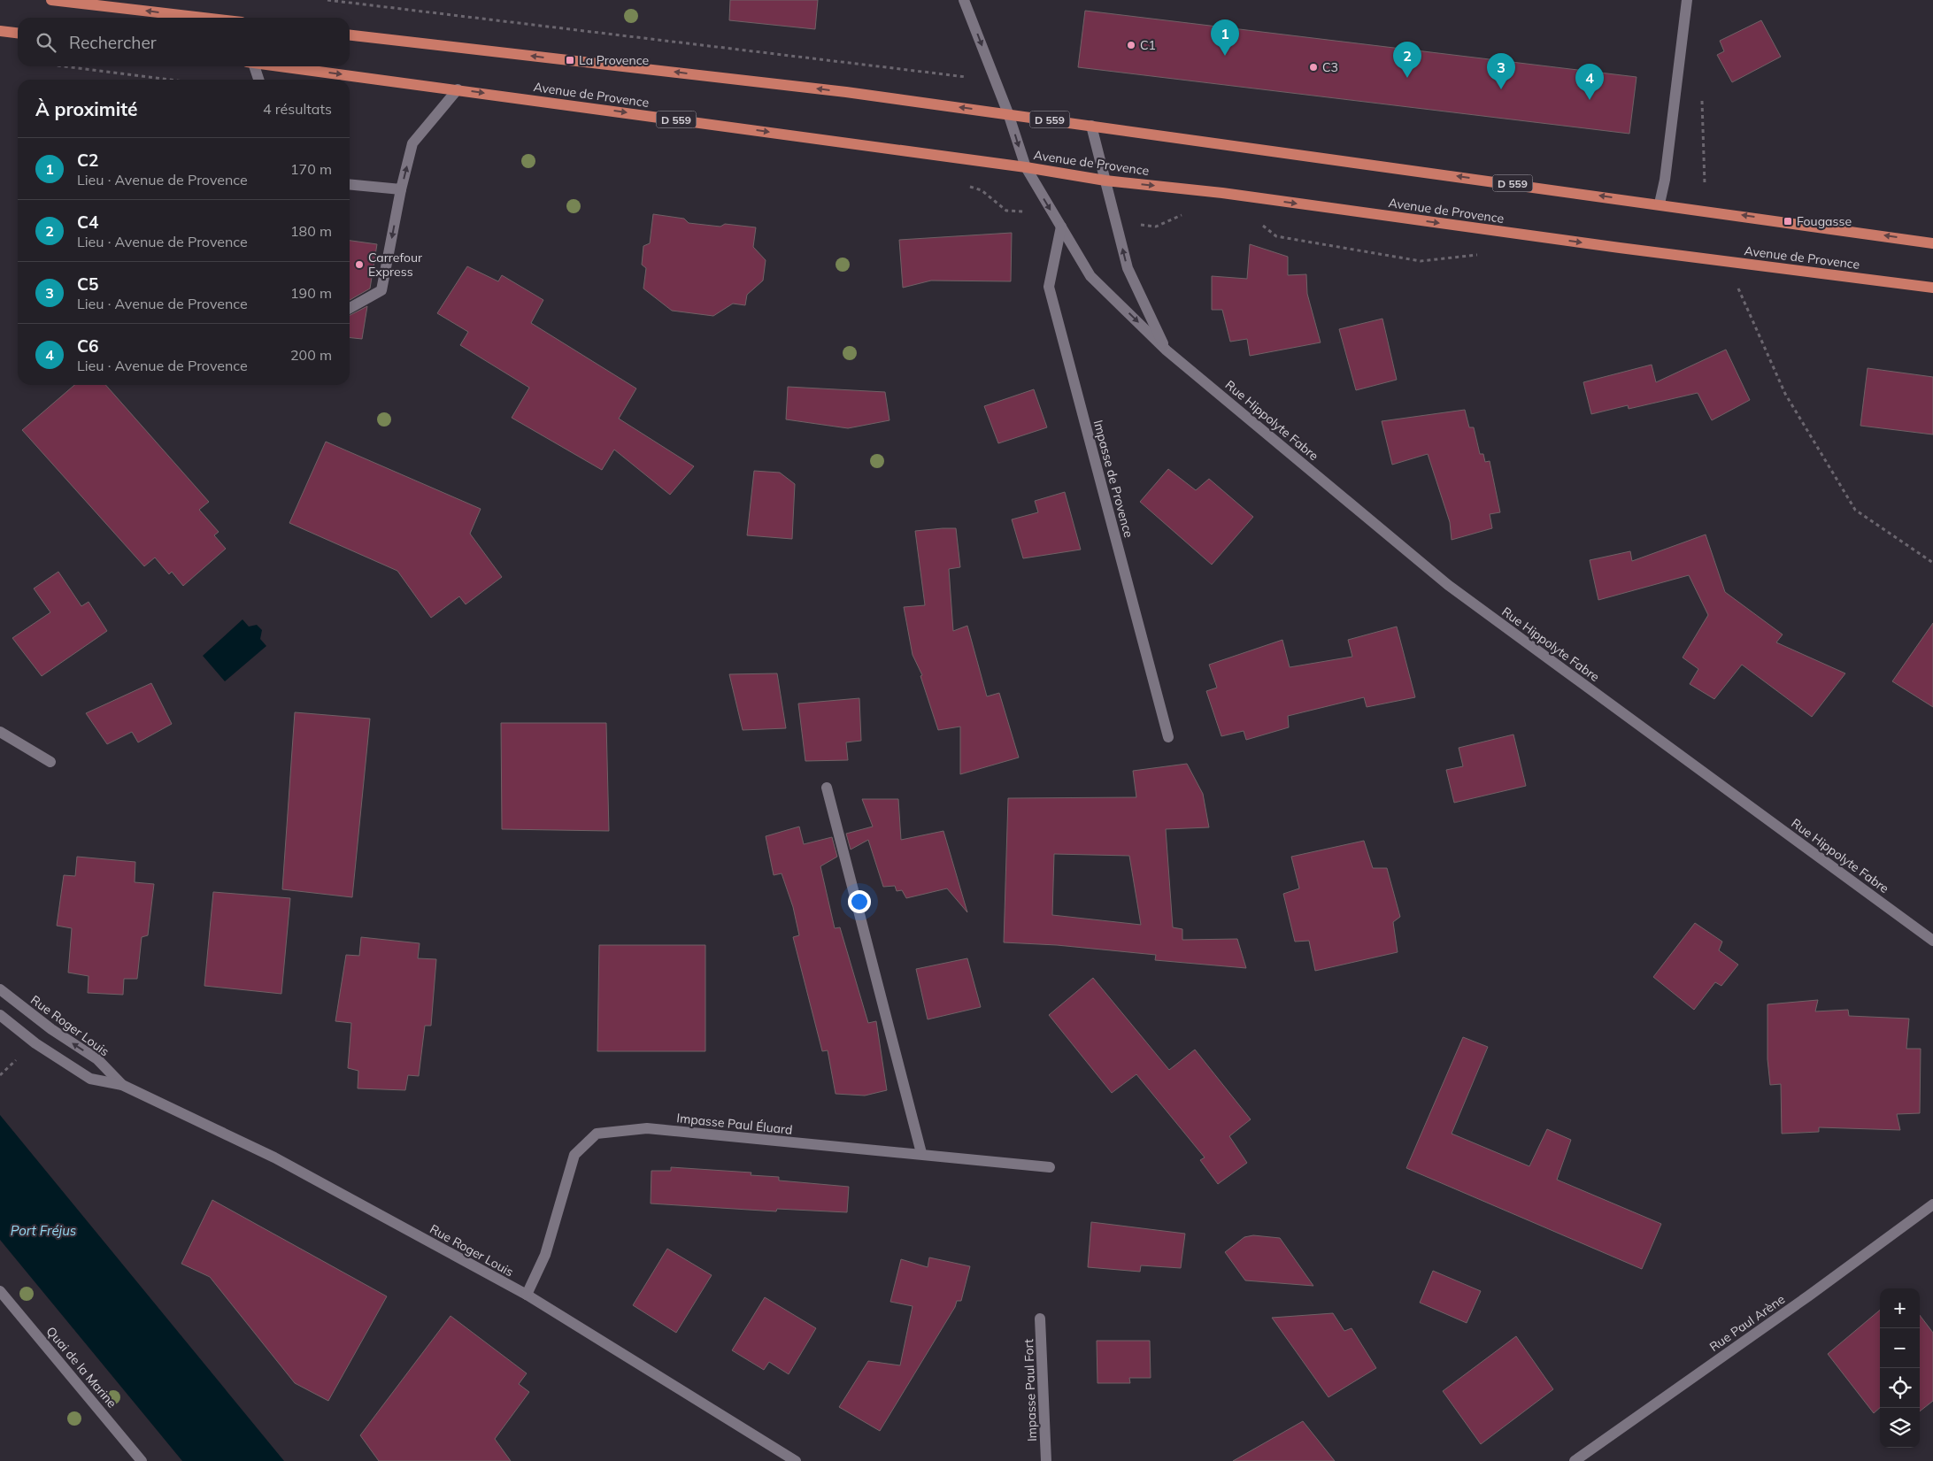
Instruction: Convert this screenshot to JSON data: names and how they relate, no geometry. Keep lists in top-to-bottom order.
{
  "streets": {
    "main road": ["Avenue de Provence", "D 559"],
    "street": [
      "Rue Hippolyte Fabre",
      "Impasse de Provence",
      "Rue Roger Louis",
      "Impasse Paul Éluard",
      "Rue Paul Arène",
      "Quai de la Marine",
      "Impasse Paul Fort"
    ]
  },
  "crossings": [
    ["Avenue de Provence", "Rue Hippolyte Fabre"],
    ["D 559", "Rue Hippolyte Fabre"],
    ["Rue Hippolyte Fabre", "Impasse de Provence"],
    ["Rue Roger Louis", "Impasse Paul Éluard"]
  ],
  "water": ["Port Fréjus"],
  "places": {
    "other": ["C1", "C3", "Carrefour Express"],
    "transit": ["La Provence", "Fougasse"]
  },
  "page": {
    "search": "Rechercher",
    "pins": [
      "1",
      "2",
      "3",
      "4"
    ],
    "heading": ["À proximité", "4 résultats"],
    "list": [
      {
        "mark": "1",
        "name": "C2",
        "note": "Lieu · Avenue de Provence",
        "value": "170 m"
      },
      {
        "mark": "2",
        "name": "C4",
        "note": "Lieu · Avenue de Provence",
        "value": "180 m"
      },
      {
        "mark": "3",
        "name": "C5",
        "note": "Lieu · Avenue de Provence",
        "value": "190 m"
      },
      {
        "mark": "4",
        "name": "C6",
        "note": "Lieu · Avenue de Provence",
        "value": "200 m"
      }
    ],
    "map_buttons": ["+", "−"]
  }
}
